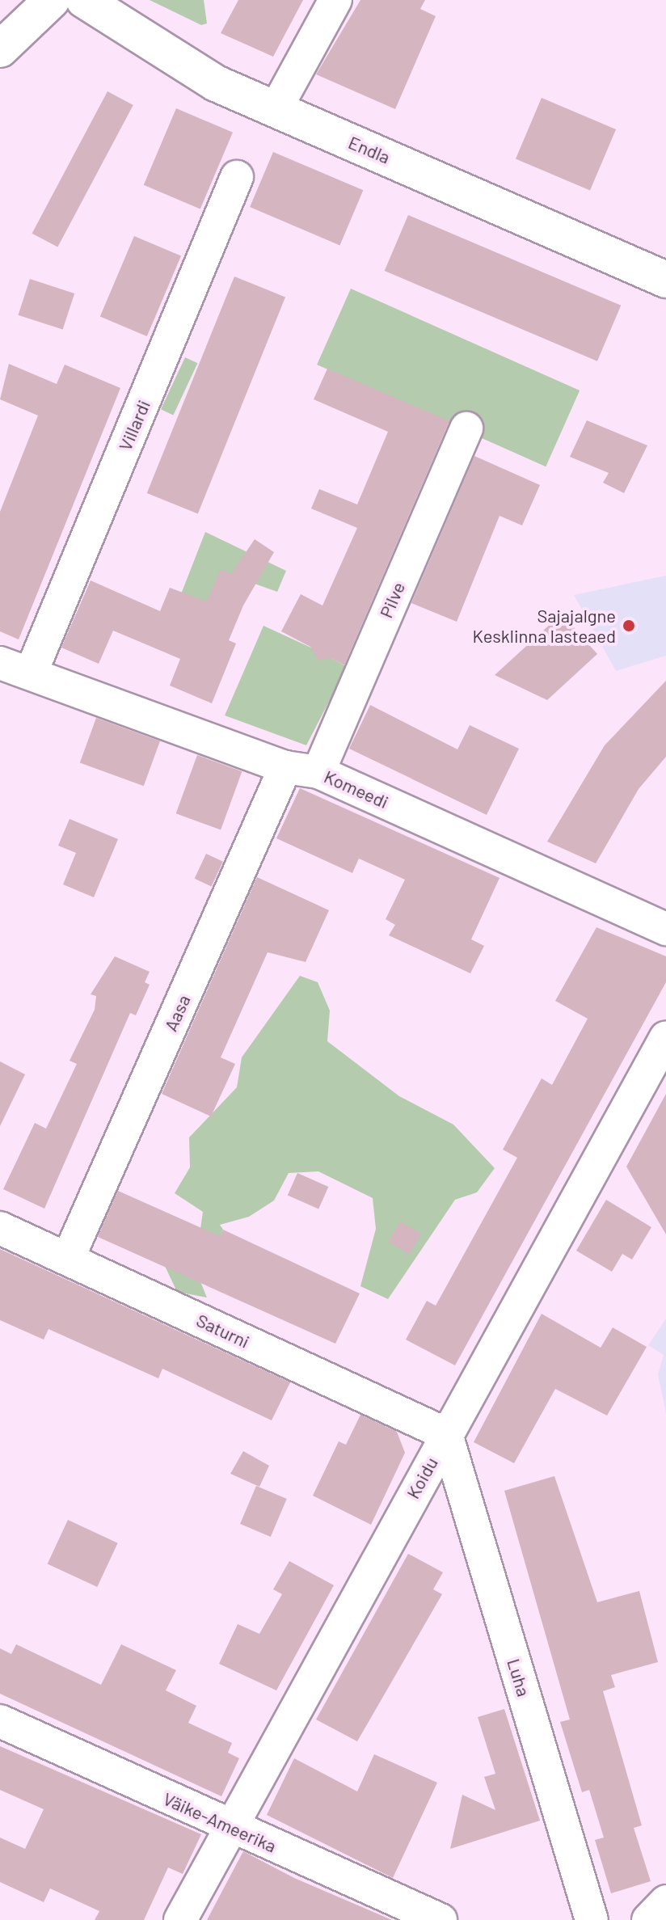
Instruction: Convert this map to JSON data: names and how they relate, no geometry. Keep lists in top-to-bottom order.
{
  "streets": {
    "main road": ["Endla"],
    "street": [
      "Villardi",
      "Pilve",
      "Komeedi",
      "Aasa",
      "Saturni",
      "Koidu",
      "Luha",
      "Väike-Ameerika"
    ]
  },
  "crossings": [
    ["Villardi", "Komeedi"],
    ["Pilve", "Komeedi"],
    ["Komeedi", "Aasa"],
    ["Aasa", "Saturni"],
    ["Saturni", "Koidu"],
    ["Saturni", "Luha"],
    ["Koidu", "Luha"],
    ["Koidu", "Väike-Ameerika"]
  ],
  "places": ["Sajajalgne Kesklinna lasteaed"]
}
